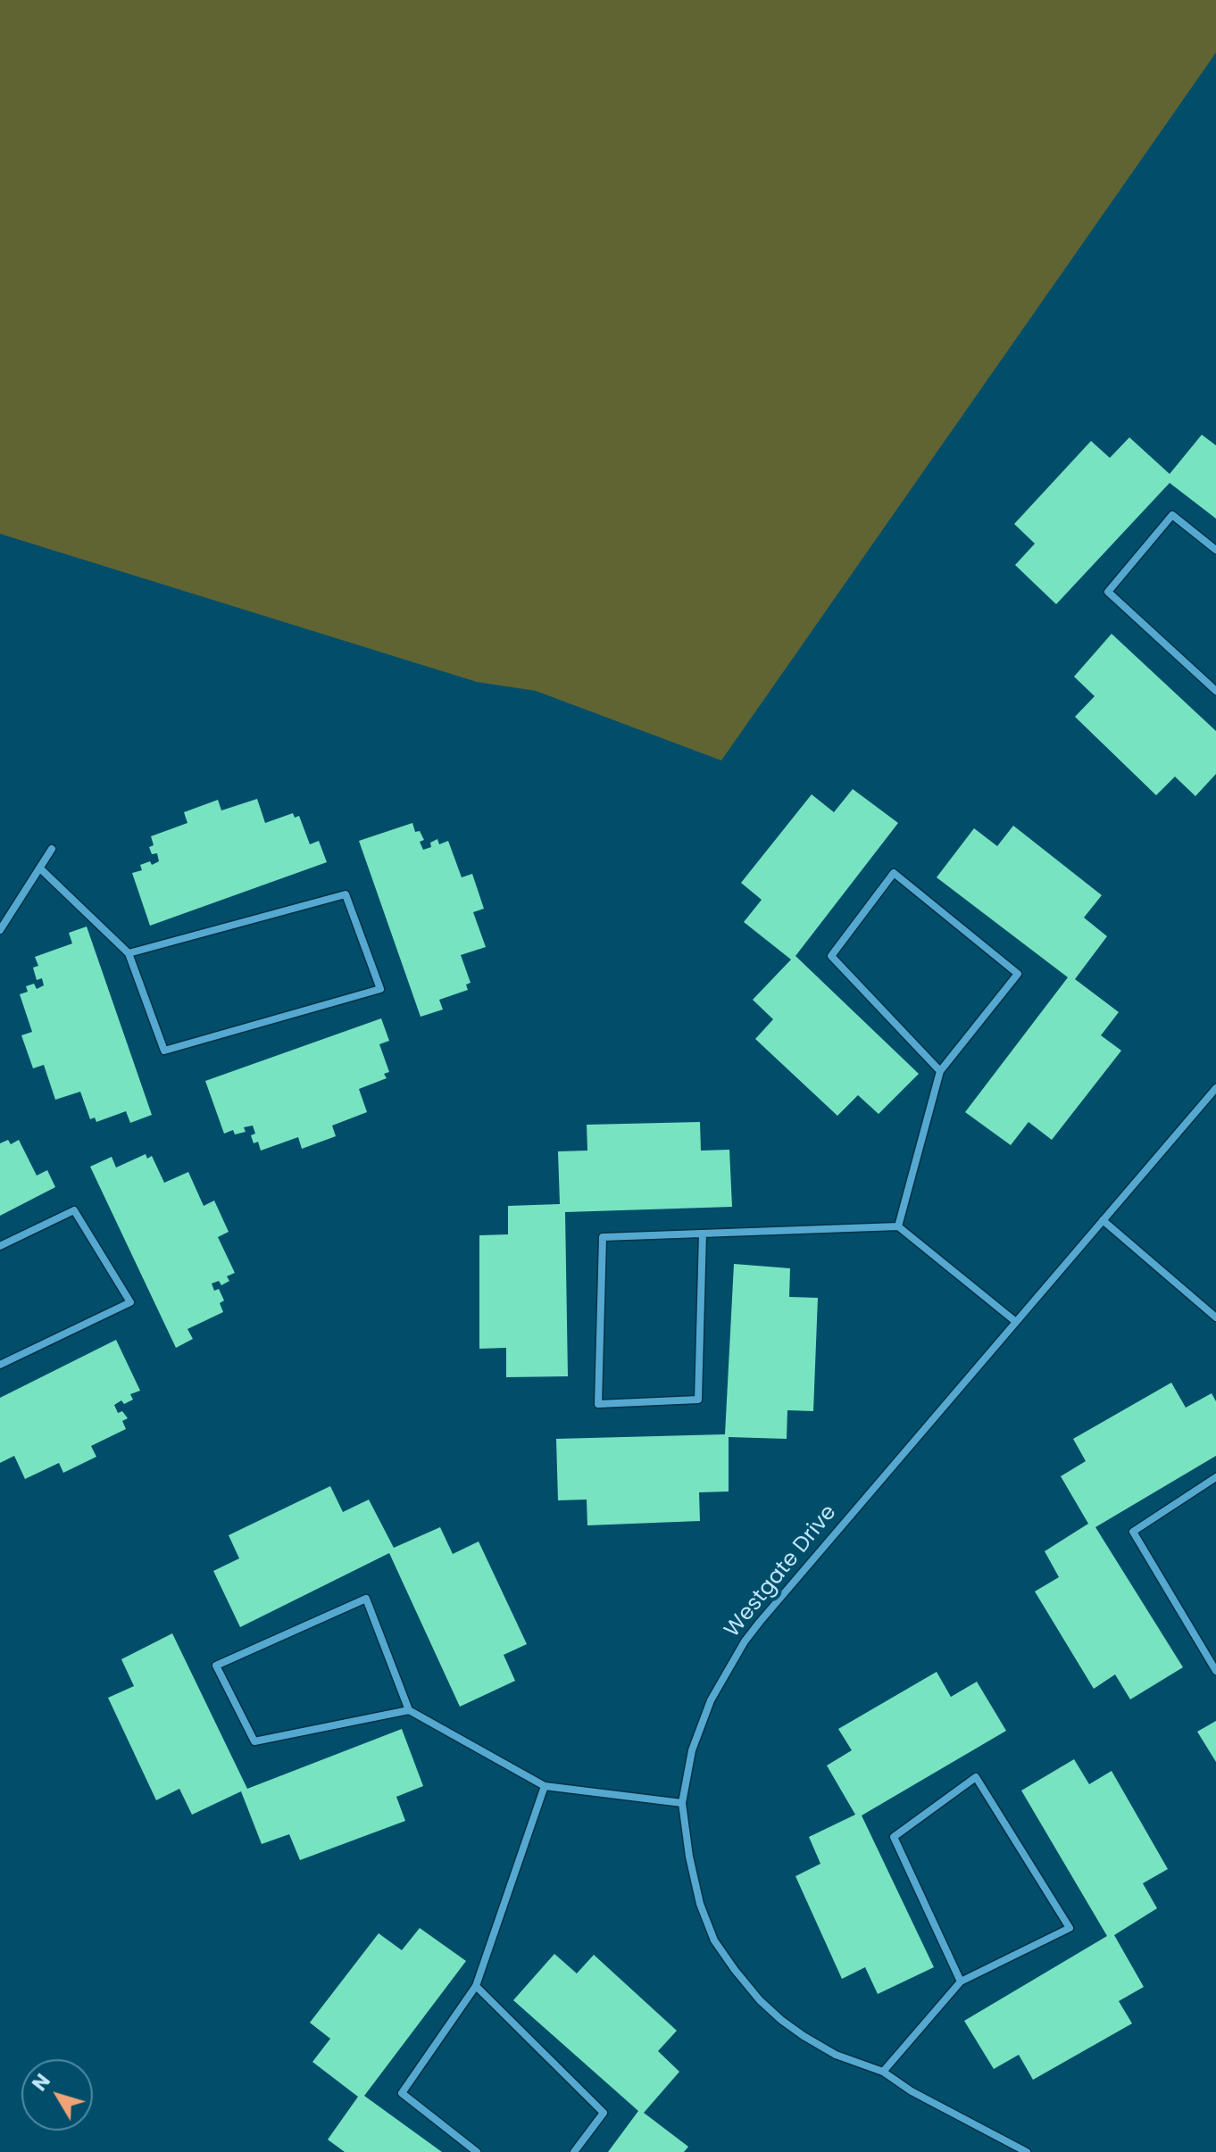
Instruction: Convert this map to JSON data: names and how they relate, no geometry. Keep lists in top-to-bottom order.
{
  "streets": {
    "street": ["Westgate Drive"]
  },
  "north": "top left"
}
